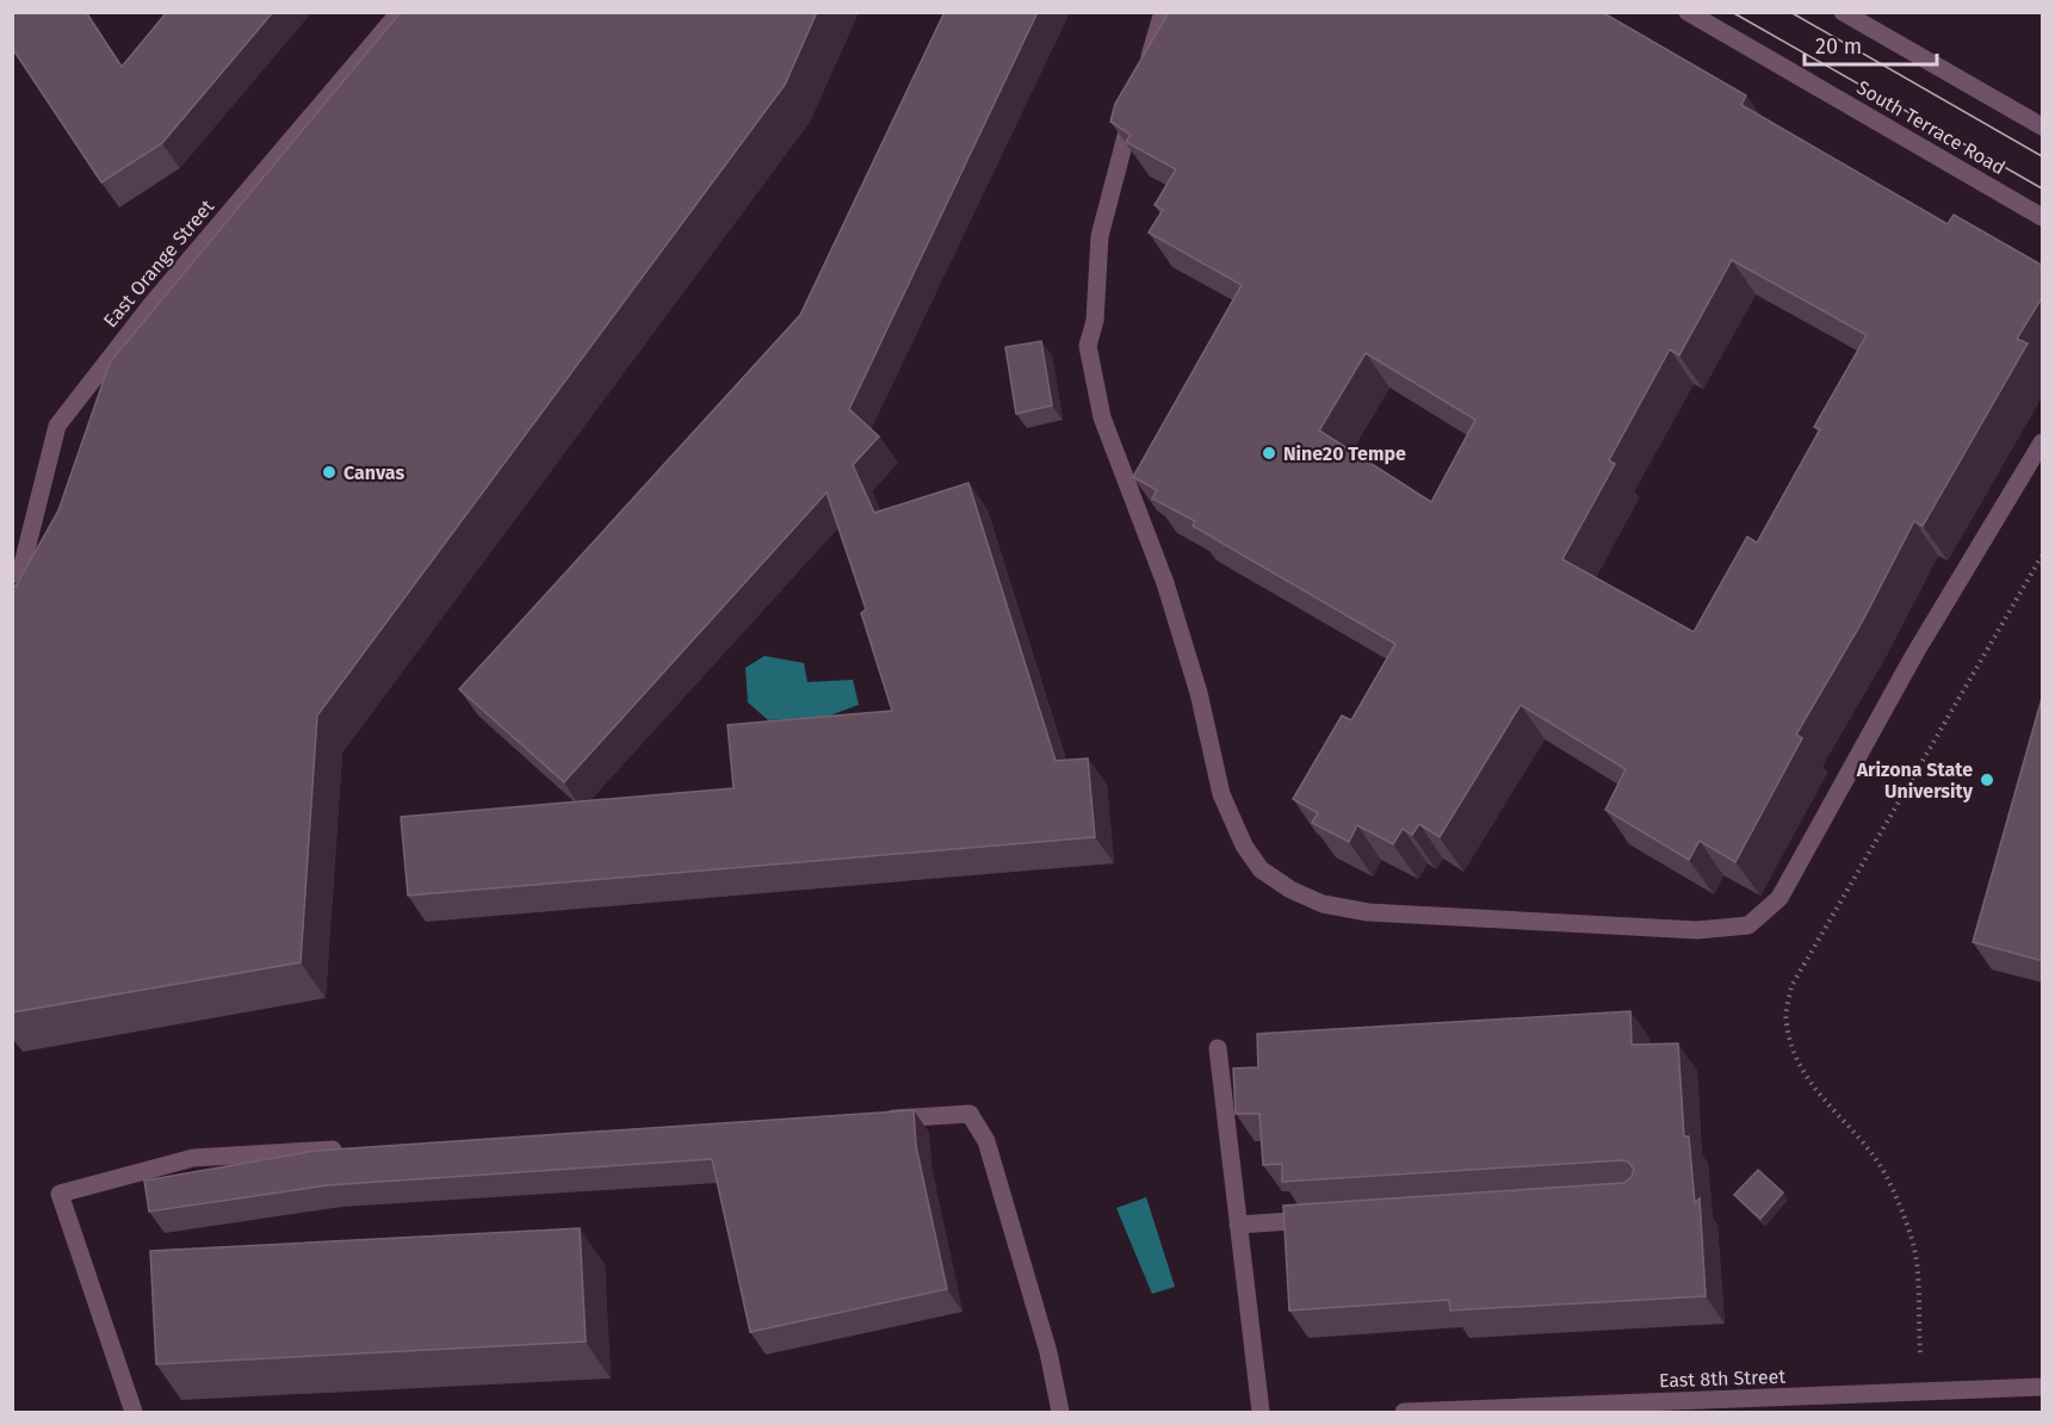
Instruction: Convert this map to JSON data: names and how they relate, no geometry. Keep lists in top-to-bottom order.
{
  "streets": {
    "street": ["South Terrace Road", "East Orange Street", "East 8th Street"]
  },
  "places": ["Nine20 Tempe", "Canvas", "Arizona State University"],
  "scale_bar": "20 m"
}
